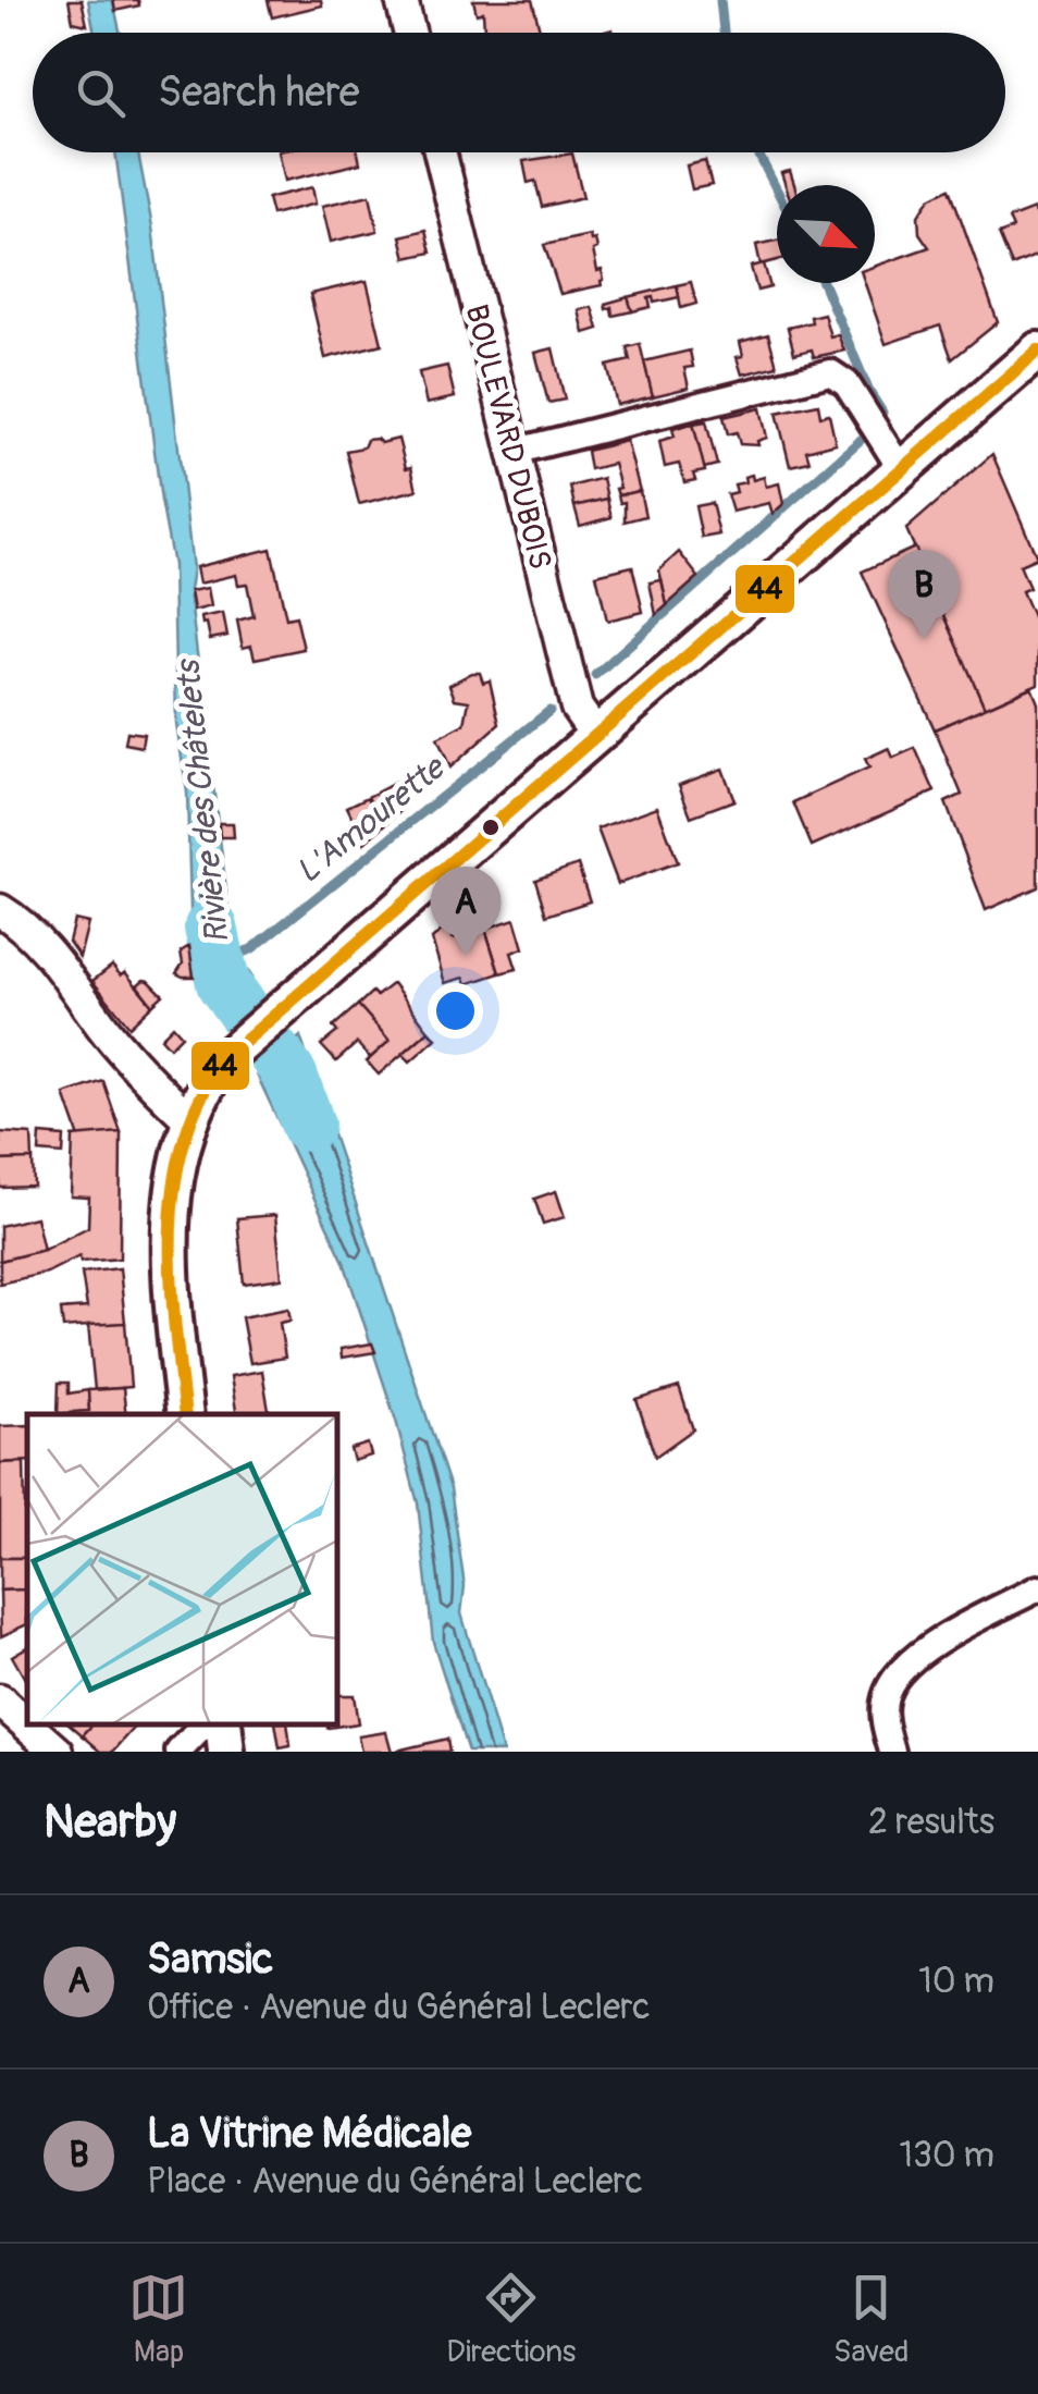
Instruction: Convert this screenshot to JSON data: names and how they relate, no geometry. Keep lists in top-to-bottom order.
{
  "streets": {
    "street": ["BOULEVARD DUBOIS"]
  },
  "water": ["Rivière des Châtelets", "L'Amourette"],
  "lines": ["transit line 44"],
  "north": "bottom right",
  "page": {
    "search": "Search here",
    "pins": ["B", "A"],
    "heading": ["Nearby", "2 results"],
    "list": [
      {
        "mark": "A",
        "name": "Samsic",
        "note": "Office · Avenue du Général Leclerc",
        "value": "10 m"
      },
      {
        "mark": "B",
        "name": "La Vitrine Médicale",
        "note": "Place · Avenue du Général Leclerc",
        "value": "130 m"
      }
    ],
    "nav": ["Map", "Directions", "Saved"]
  }
}
